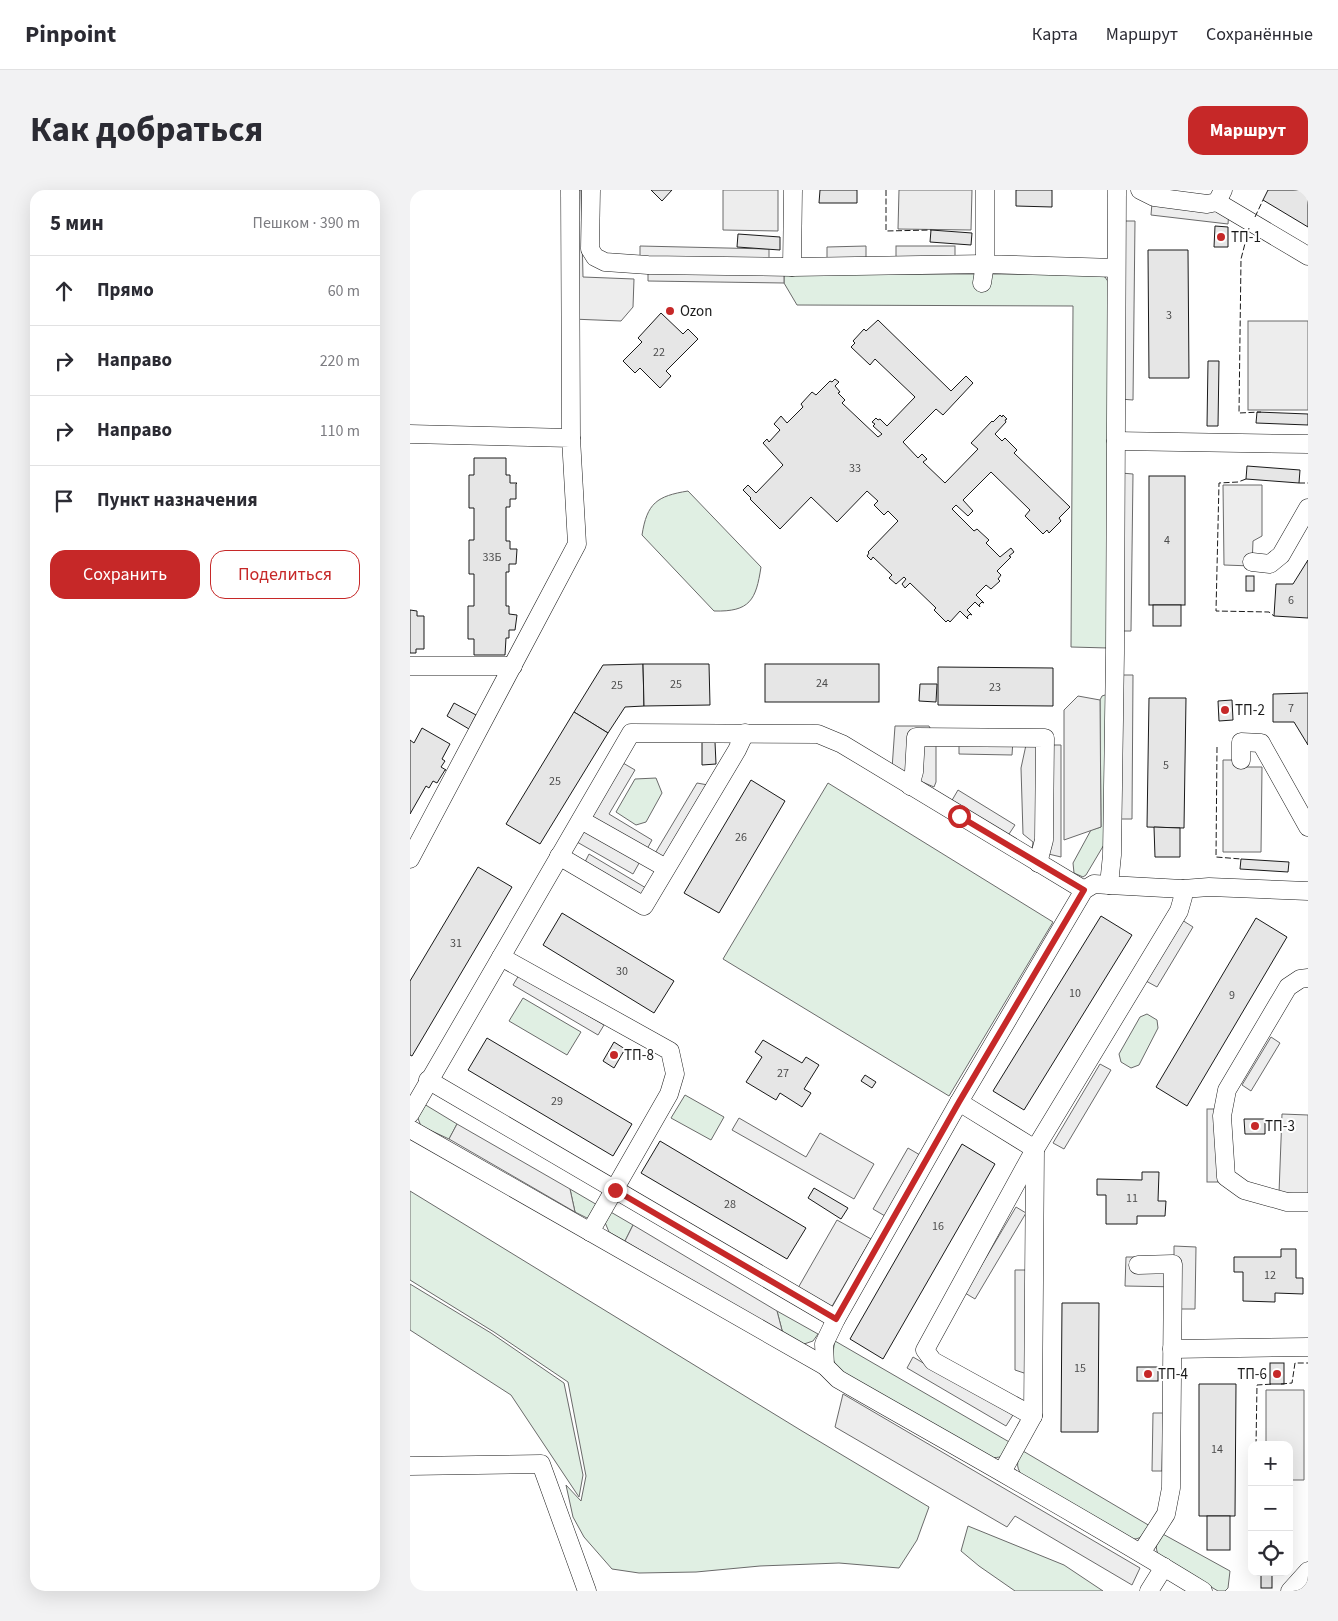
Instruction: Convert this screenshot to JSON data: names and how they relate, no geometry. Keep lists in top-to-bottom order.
{
  "places": [
    "ТП-1",
    "Ozon",
    "ТП-2",
    "ТП-8",
    "ТП-3",
    "ТП-4",
    "ТП-6"
  ],
  "house_numbers": [
    "3",
    "22",
    "33",
    "4",
    "33Б",
    "6",
    "24",
    "25",
    "25",
    "23",
    "7",
    "5",
    "25",
    "26",
    "31",
    "30",
    "10",
    "9",
    "27",
    "29",
    "11",
    "28",
    "16",
    "12",
    "15",
    "14"
  ],
  "page": {
    "header": "Pinpoint",
    "nav": ["Карта", "Маршрут", "Сохранённые"],
    "title": "Как добраться",
    "buttons": [
      "Маршрут",
      ["Сохранить", "Поделиться"]
    ],
    "heading": ["5 мин", "Пешком · 390 m"],
    "list": [
      ["Прямо", "60 m"],
      ["Направо", "220 m"],
      ["Направо", "110 m"],
      "Пункт назначения"
    ],
    "map_buttons": ["+", "−"]
  }
}
